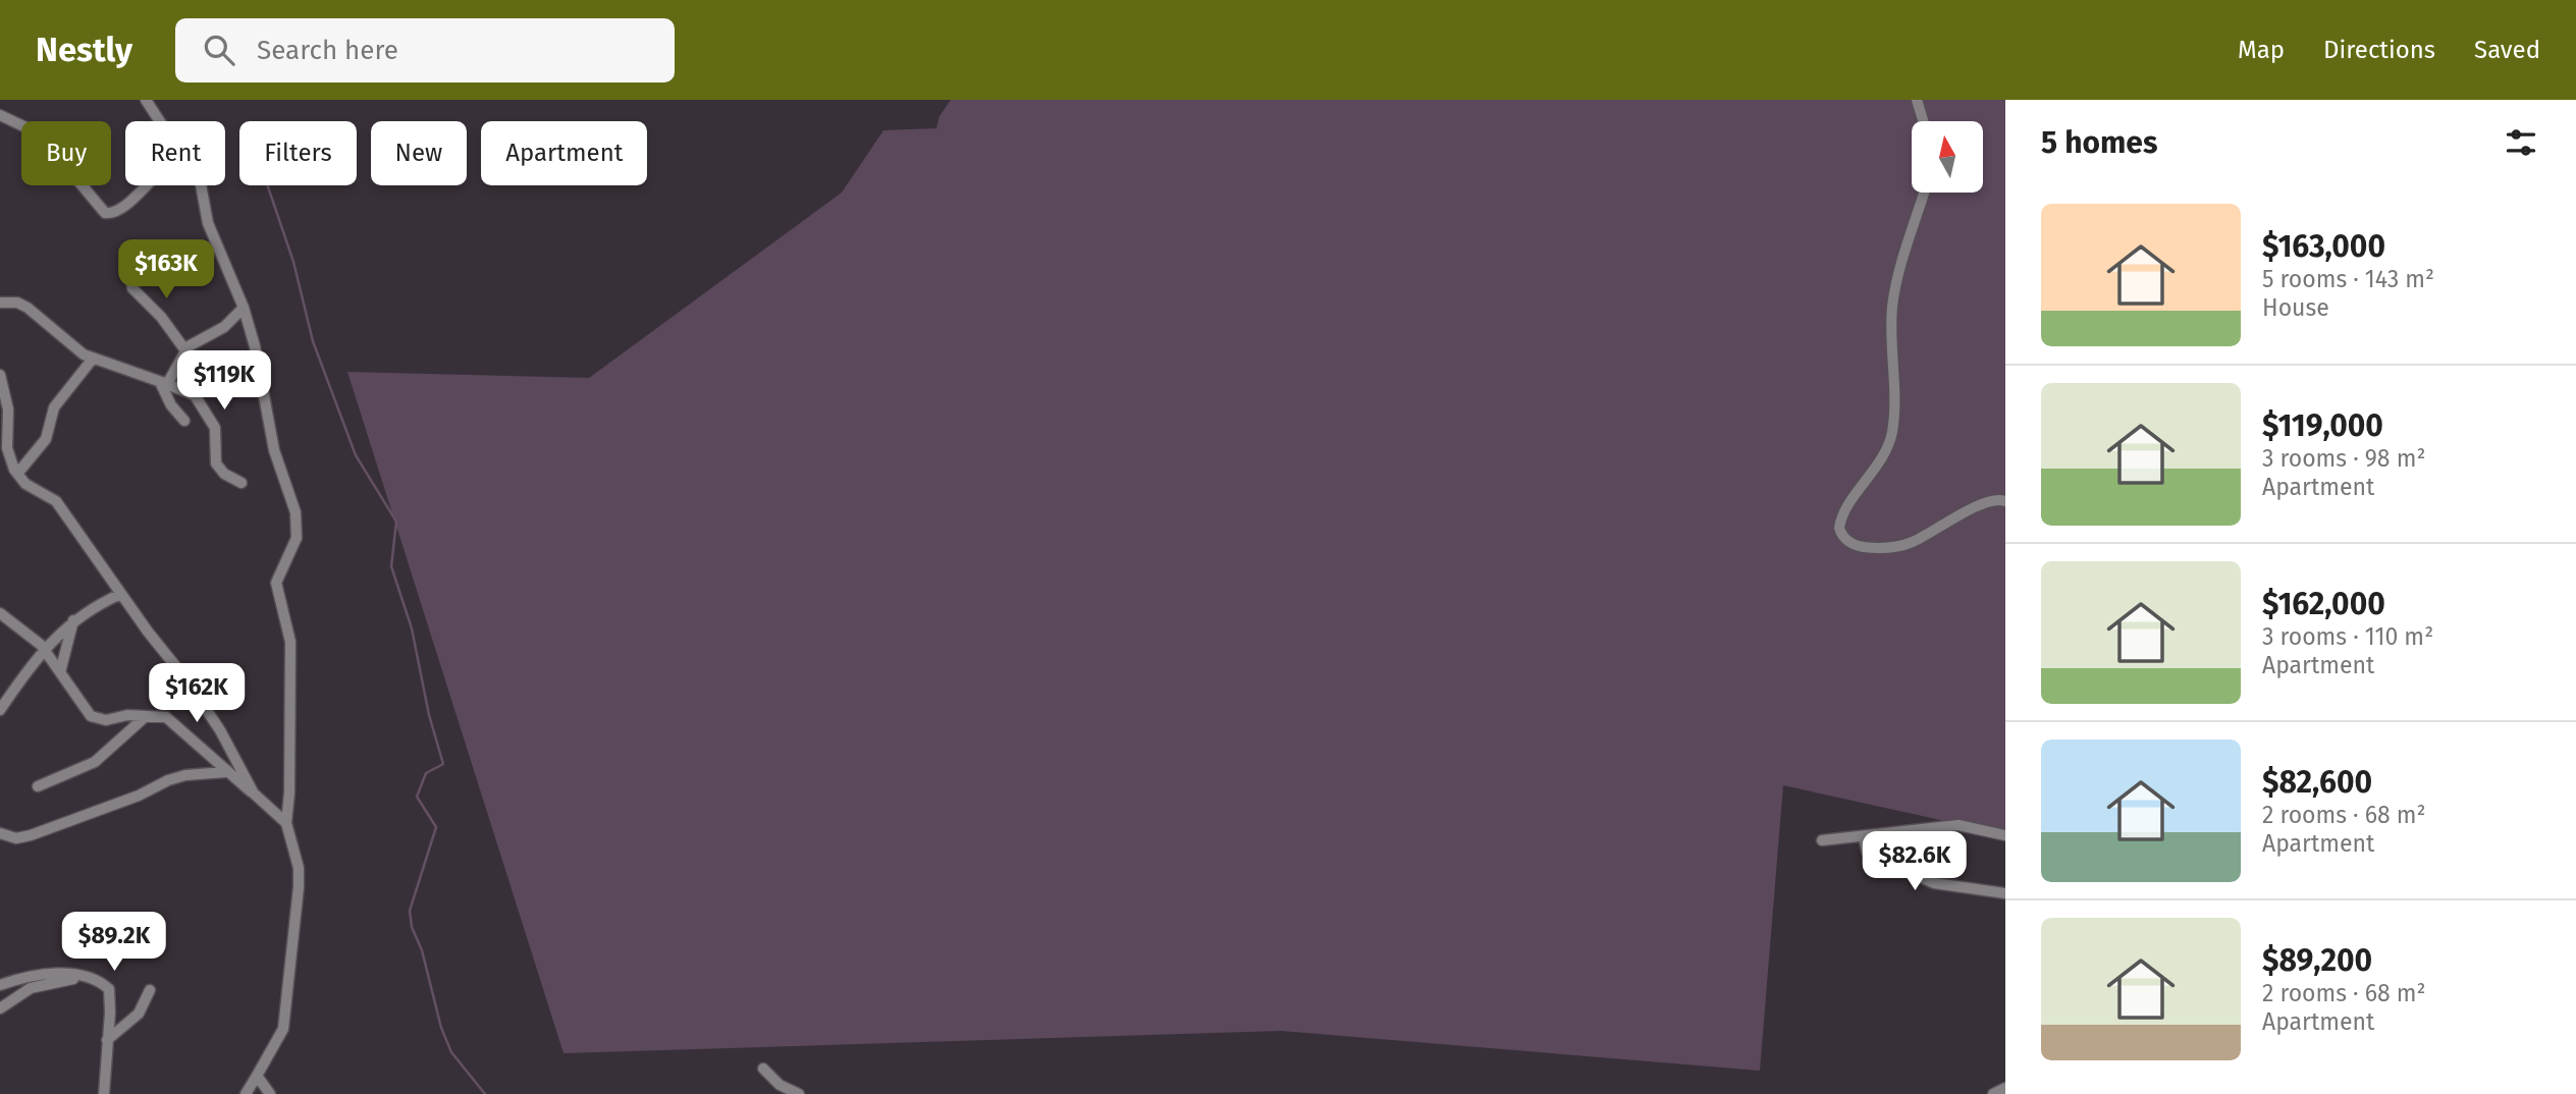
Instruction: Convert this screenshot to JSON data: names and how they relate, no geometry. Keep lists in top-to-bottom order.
{
  "north": "top",
  "page": {
    "header": "Nestly",
    "search": "Search here",
    "nav": ["Map", "Directions", "Saved"],
    "heading": "5 homes",
    "chip": [
      "Buy",
      "Rent",
      "Filters",
      "New",
      "Apartment"
    ],
    "list": [
      {
        "name": "$163,000",
        "note": "5 rooms · 143 m² · House"
      },
      {
        "name": "$119,000",
        "note": "3 rooms · 98 m² · Apartment"
      },
      {
        "name": "$162,000",
        "note": "3 rooms · 110 m² · Apartment"
      },
      {
        "name": "$82,600",
        "note": "2 rooms · 68 m² · Apartment"
      },
      {
        "name": "$89,200",
        "note": "2 rooms · 68 m² · Apartment"
      }
    ],
    "price": [
      "$163K",
      "$119K",
      "$162K",
      "$82.6K",
      "$89.2K"
    ]
  }
}
